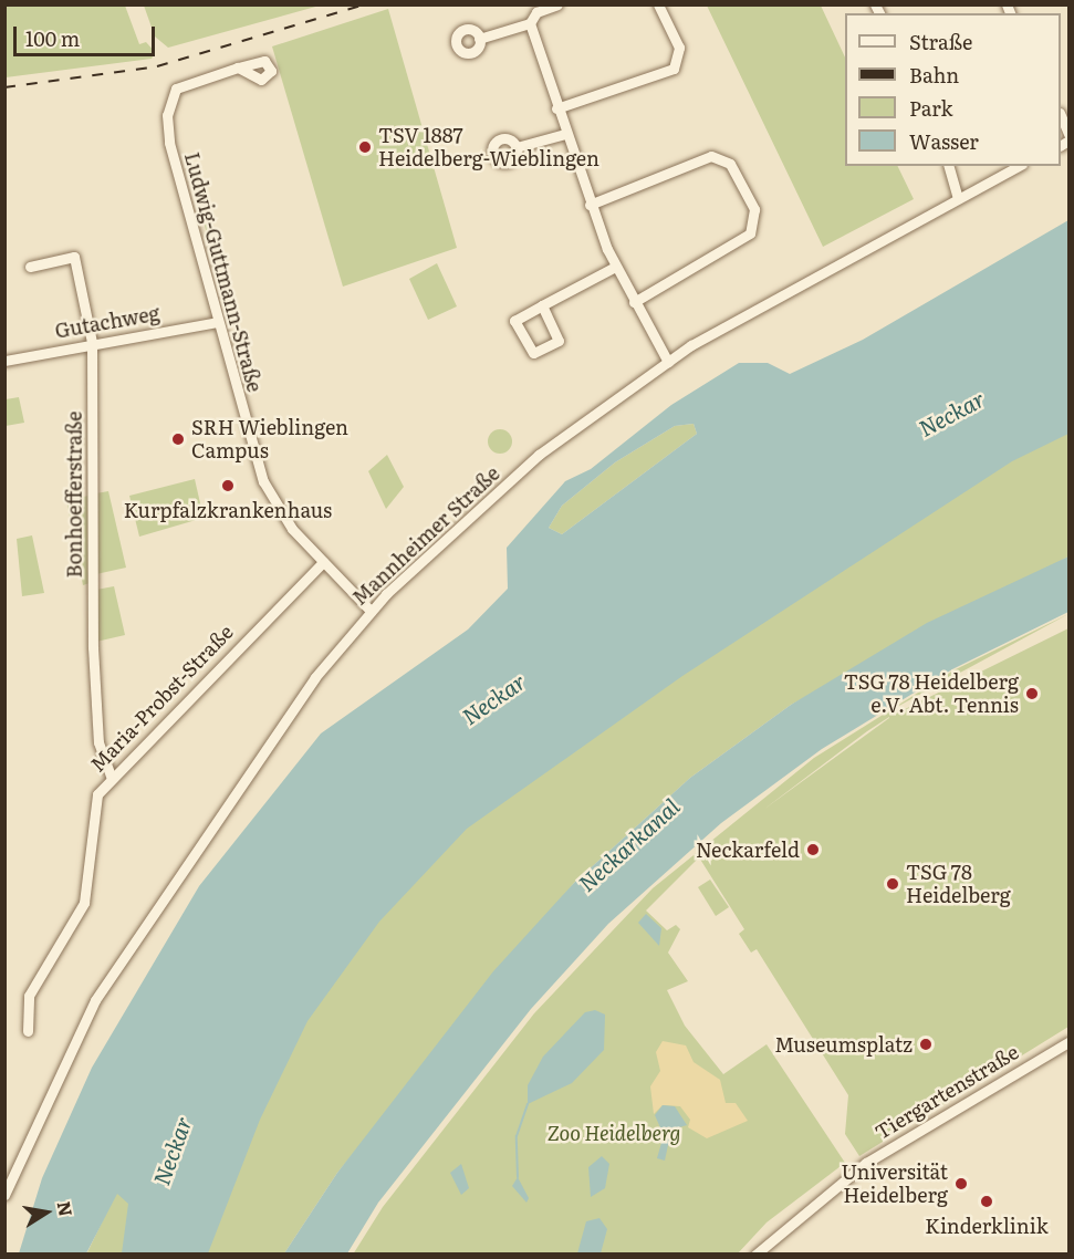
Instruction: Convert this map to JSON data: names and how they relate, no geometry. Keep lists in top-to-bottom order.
{
  "streets": {
    "street": [
      "Ludwig-Guttmann-Straße",
      "Gutachweg",
      "Bonhoefferstraße",
      "Mannheimer Straße",
      "Maria-Probst-Straße",
      "Tiergartenstraße"
    ]
  },
  "crossings": [
    ["Ludwig-Guttmann-Straße", "Gutachweg"],
    ["Ludwig-Guttmann-Straße", "Mannheimer Straße"],
    ["Ludwig-Guttmann-Straße", "Maria-Probst-Straße"],
    ["Gutachweg", "Bonhoefferstraße"],
    ["Bonhoefferstraße", "Maria-Probst-Straße"]
  ],
  "water": ["Neckar", "Neckarkanal"],
  "parks": ["Zoo Heidelberg"],
  "places": [
    "TSV 1887 Heidelberg-Wieblingen",
    "SRH Wieblingen Campus",
    "Kurpfalzkrankenhaus",
    "TSG 78 Heidelberg e.V. Abt. Tennis",
    "Neckarfeld",
    "TSG 78 Heidelberg",
    "Museumsplatz",
    "Universität Heidelberg",
    "Kinderklinik"
  ],
  "legend": [
    "Straße",
    "Bahn",
    "Park",
    "Wasser"
  ],
  "scale_bar": "100 m",
  "north": "right"
}
